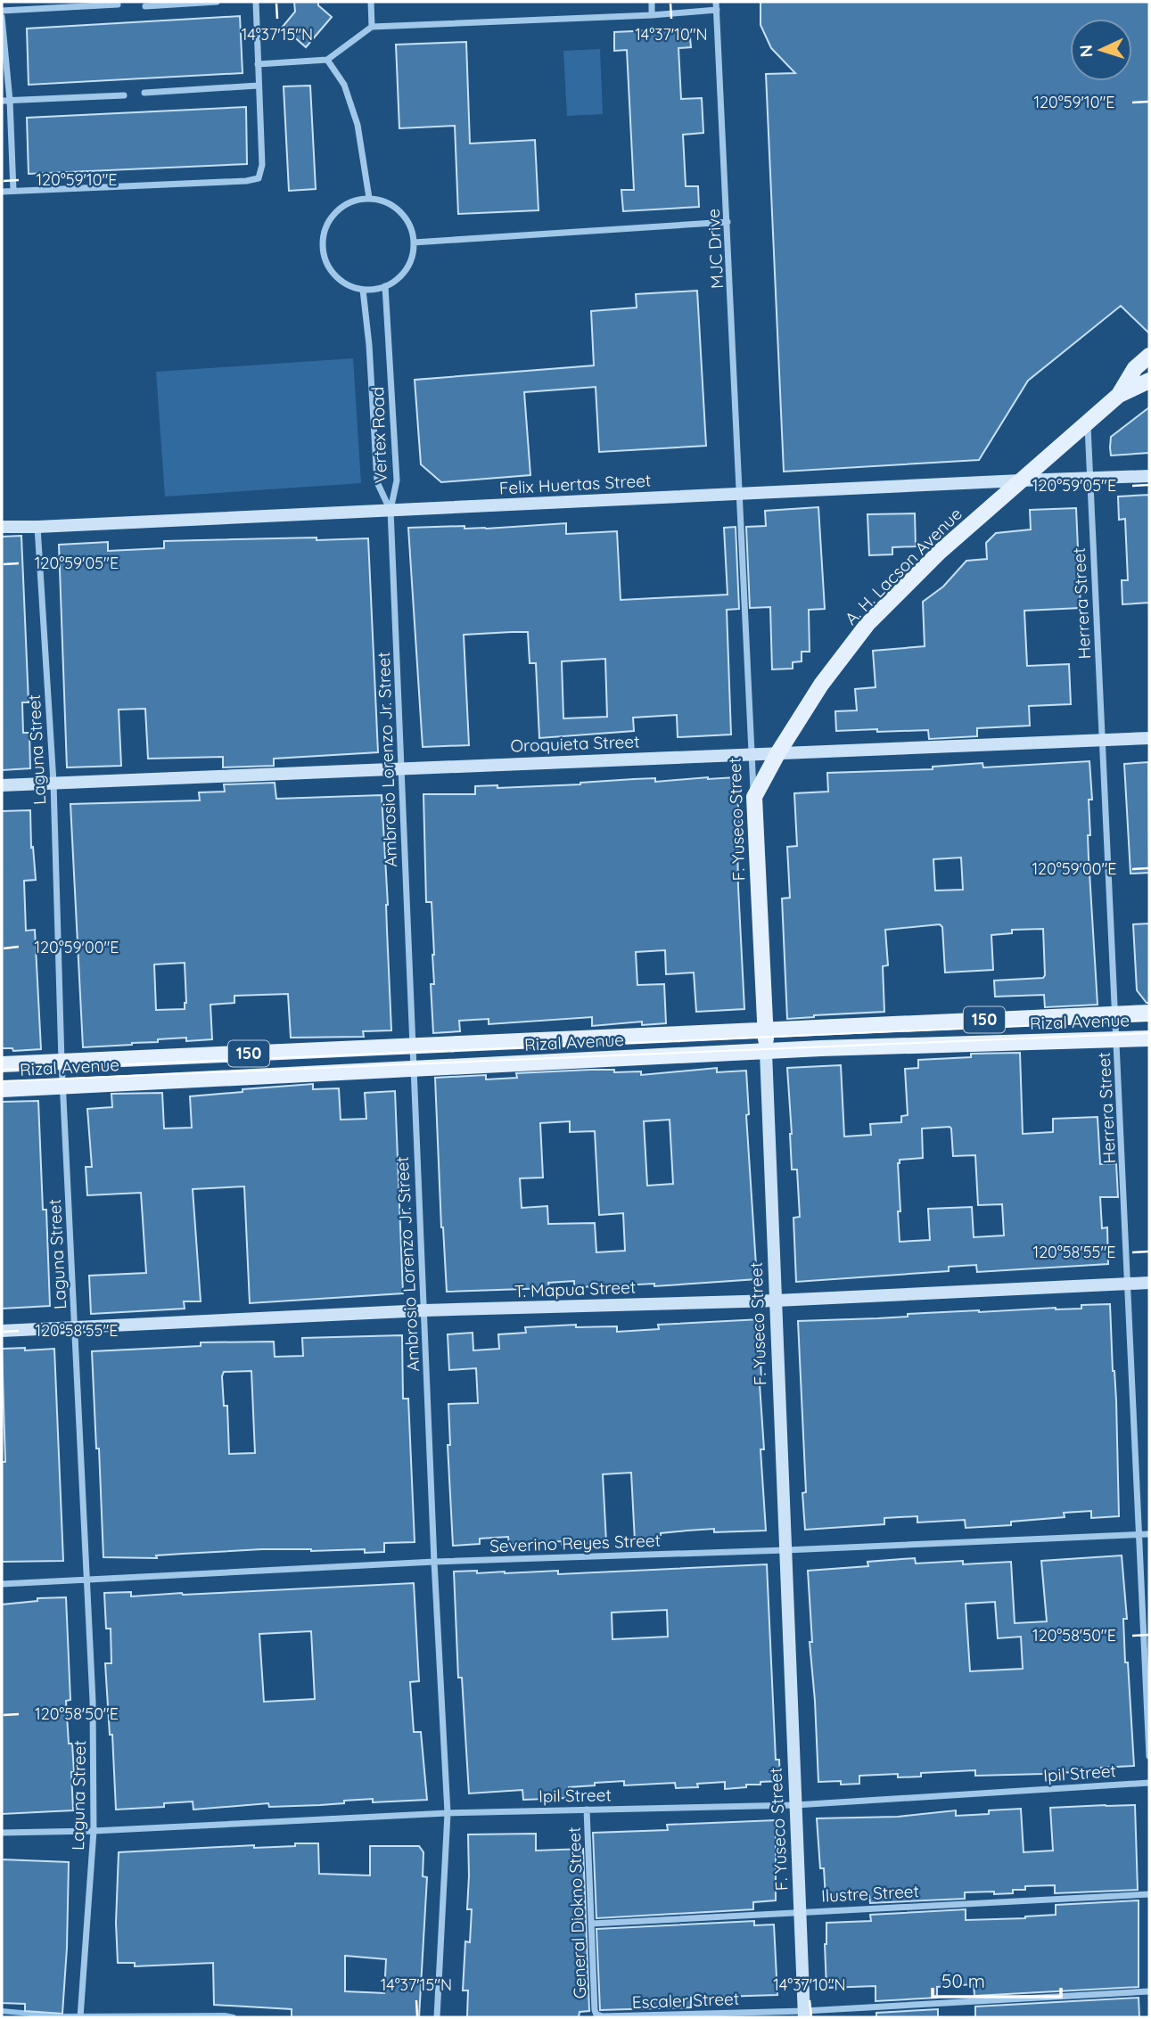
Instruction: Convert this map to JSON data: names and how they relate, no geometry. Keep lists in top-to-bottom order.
{
  "streets": {
    "main road": [
      "A. H. Lacson Avenue",
      "F. Yuseco Street",
      "150",
      "Rizal Avenue"
    ],
    "street": [
      "MJC Drive",
      "Vertex Road",
      "Felix Huertas Street",
      "Herrera Street",
      "Oroquieta Street",
      "Laguna Street",
      "Ambrosio Lorenzo Jr. Street",
      "T. Mapua Street",
      "Severino Reyes Street",
      "Ipil Street",
      "Ilustre Street",
      "General Diokno Street",
      "Escaler Street"
    ]
  },
  "crossings": [
    ["MJC Drive", "Felix Huertas Street"],
    ["MJC Drive", "F. Yuseco Street"],
    ["Vertex Road", "Felix Huertas Street"],
    ["Vertex Road", "Ambrosio Lorenzo Jr. Street"],
    ["Felix Huertas Street", "A. H. Lacson Avenue"],
    ["Felix Huertas Street", "Herrera Street"],
    ["Felix Huertas Street", "Laguna Street"],
    ["Felix Huertas Street", "Ambrosio Lorenzo Jr. Street"],
    ["A. H. Lacson Avenue", "Herrera Street"],
    ["A. H. Lacson Avenue", "Oroquieta Street"],
    ["A. H. Lacson Avenue", "F. Yuseco Street"],
    ["Herrera Street", "Oroquieta Street"],
    ["Herrera Street", "Rizal Avenue"],
    ["Herrera Street", "T. Mapua Street"],
    ["Herrera Street", "Severino Reyes Street"],
    ["Oroquieta Street", "Laguna Street"],
    ["Oroquieta Street", "Ambrosio Lorenzo Jr. Street"],
    ["Oroquieta Street", "F. Yuseco Street"],
    ["Laguna Street", "Rizal Avenue"],
    ["Laguna Street", "T. Mapua Street"],
    ["Laguna Street", "Severino Reyes Street"],
    ["Laguna Street", "Ipil Street"],
    ["Ambrosio Lorenzo Jr. Street", "Rizal Avenue"],
    ["Ambrosio Lorenzo Jr. Street", "T. Mapua Street"],
    ["Ambrosio Lorenzo Jr. Street", "Severino Reyes Street"],
    ["Ambrosio Lorenzo Jr. Street", "Ipil Street"],
    ["F. Yuseco Street", "Rizal Avenue"],
    ["F. Yuseco Street", "T. Mapua Street"],
    ["F. Yuseco Street", "Severino Reyes Street"],
    ["F. Yuseco Street", "Ipil Street"],
    ["F. Yuseco Street", "Ilustre Street"],
    ["F. Yuseco Street", "Escaler Street"],
    ["Ipil Street", "General Diokno Street"],
    ["Ilustre Street", "General Diokno Street"],
    ["General Diokno Street", "Escaler Street"]
  ],
  "scale_bar": "50 m",
  "north": "left",
  "coordinates": [
    "14°37'15\"N",
    "14°37'10\"N",
    "120°59'10\"E",
    "120°59'05\"E",
    "120°59'00\"E",
    "120°58'55\"E",
    "120°58'50\"E"
  ]
}
